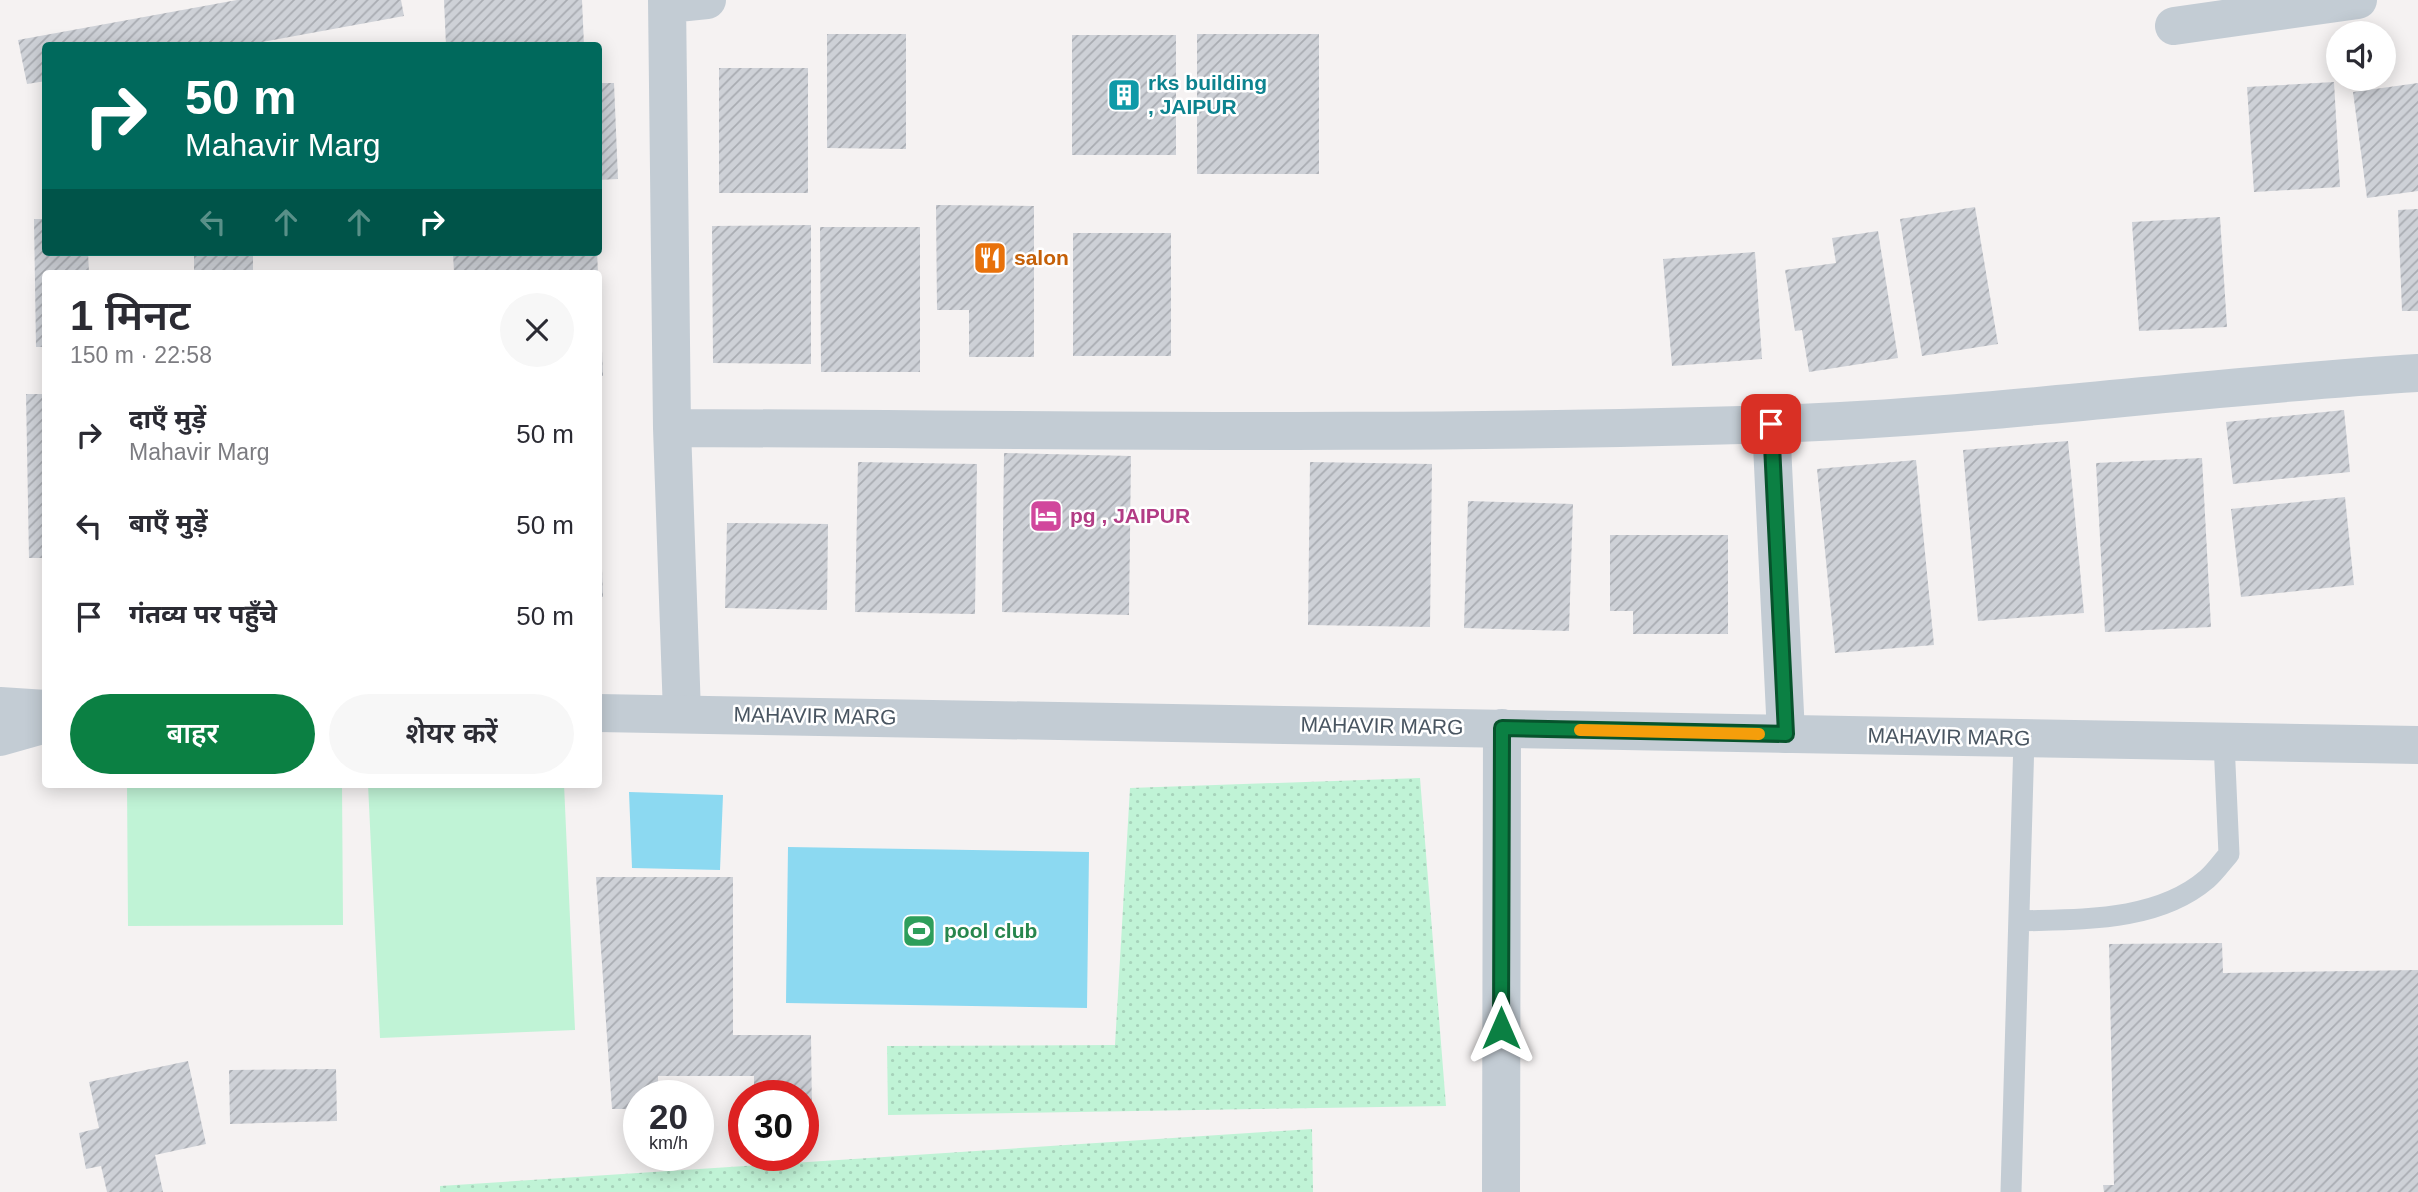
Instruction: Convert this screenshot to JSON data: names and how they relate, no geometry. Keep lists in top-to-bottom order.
{
  "streets": {
    "street": ["MAHAVIR MARG"]
  },
  "places": {
    "building": ["rks building , JAIPUR"],
    "restaurant": ["salon"],
    "hotel": ["pg , JAIPUR"],
    "sports": ["pool club"]
  },
  "page": {
    "turn": ["50 m", "Mahavir Marg"],
    "heading": ["1 मिनट", "150 m · 22:58"],
    "list": [
      {
        "name": "दाएँ मुड़ें",
        "note": "Mahavir Marg",
        "value": "50 m"
      },
      {
        "name": "बाएँ मुड़ें",
        "value": "50 m"
      },
      {
        "name": "गंतव्य पर पहुँचे",
        "value": "50 m"
      }
    ],
    "buttons": ["बाहर", "शेयर करें"],
    "speed": "20 km/h",
    "limit": "30"
  }
}
